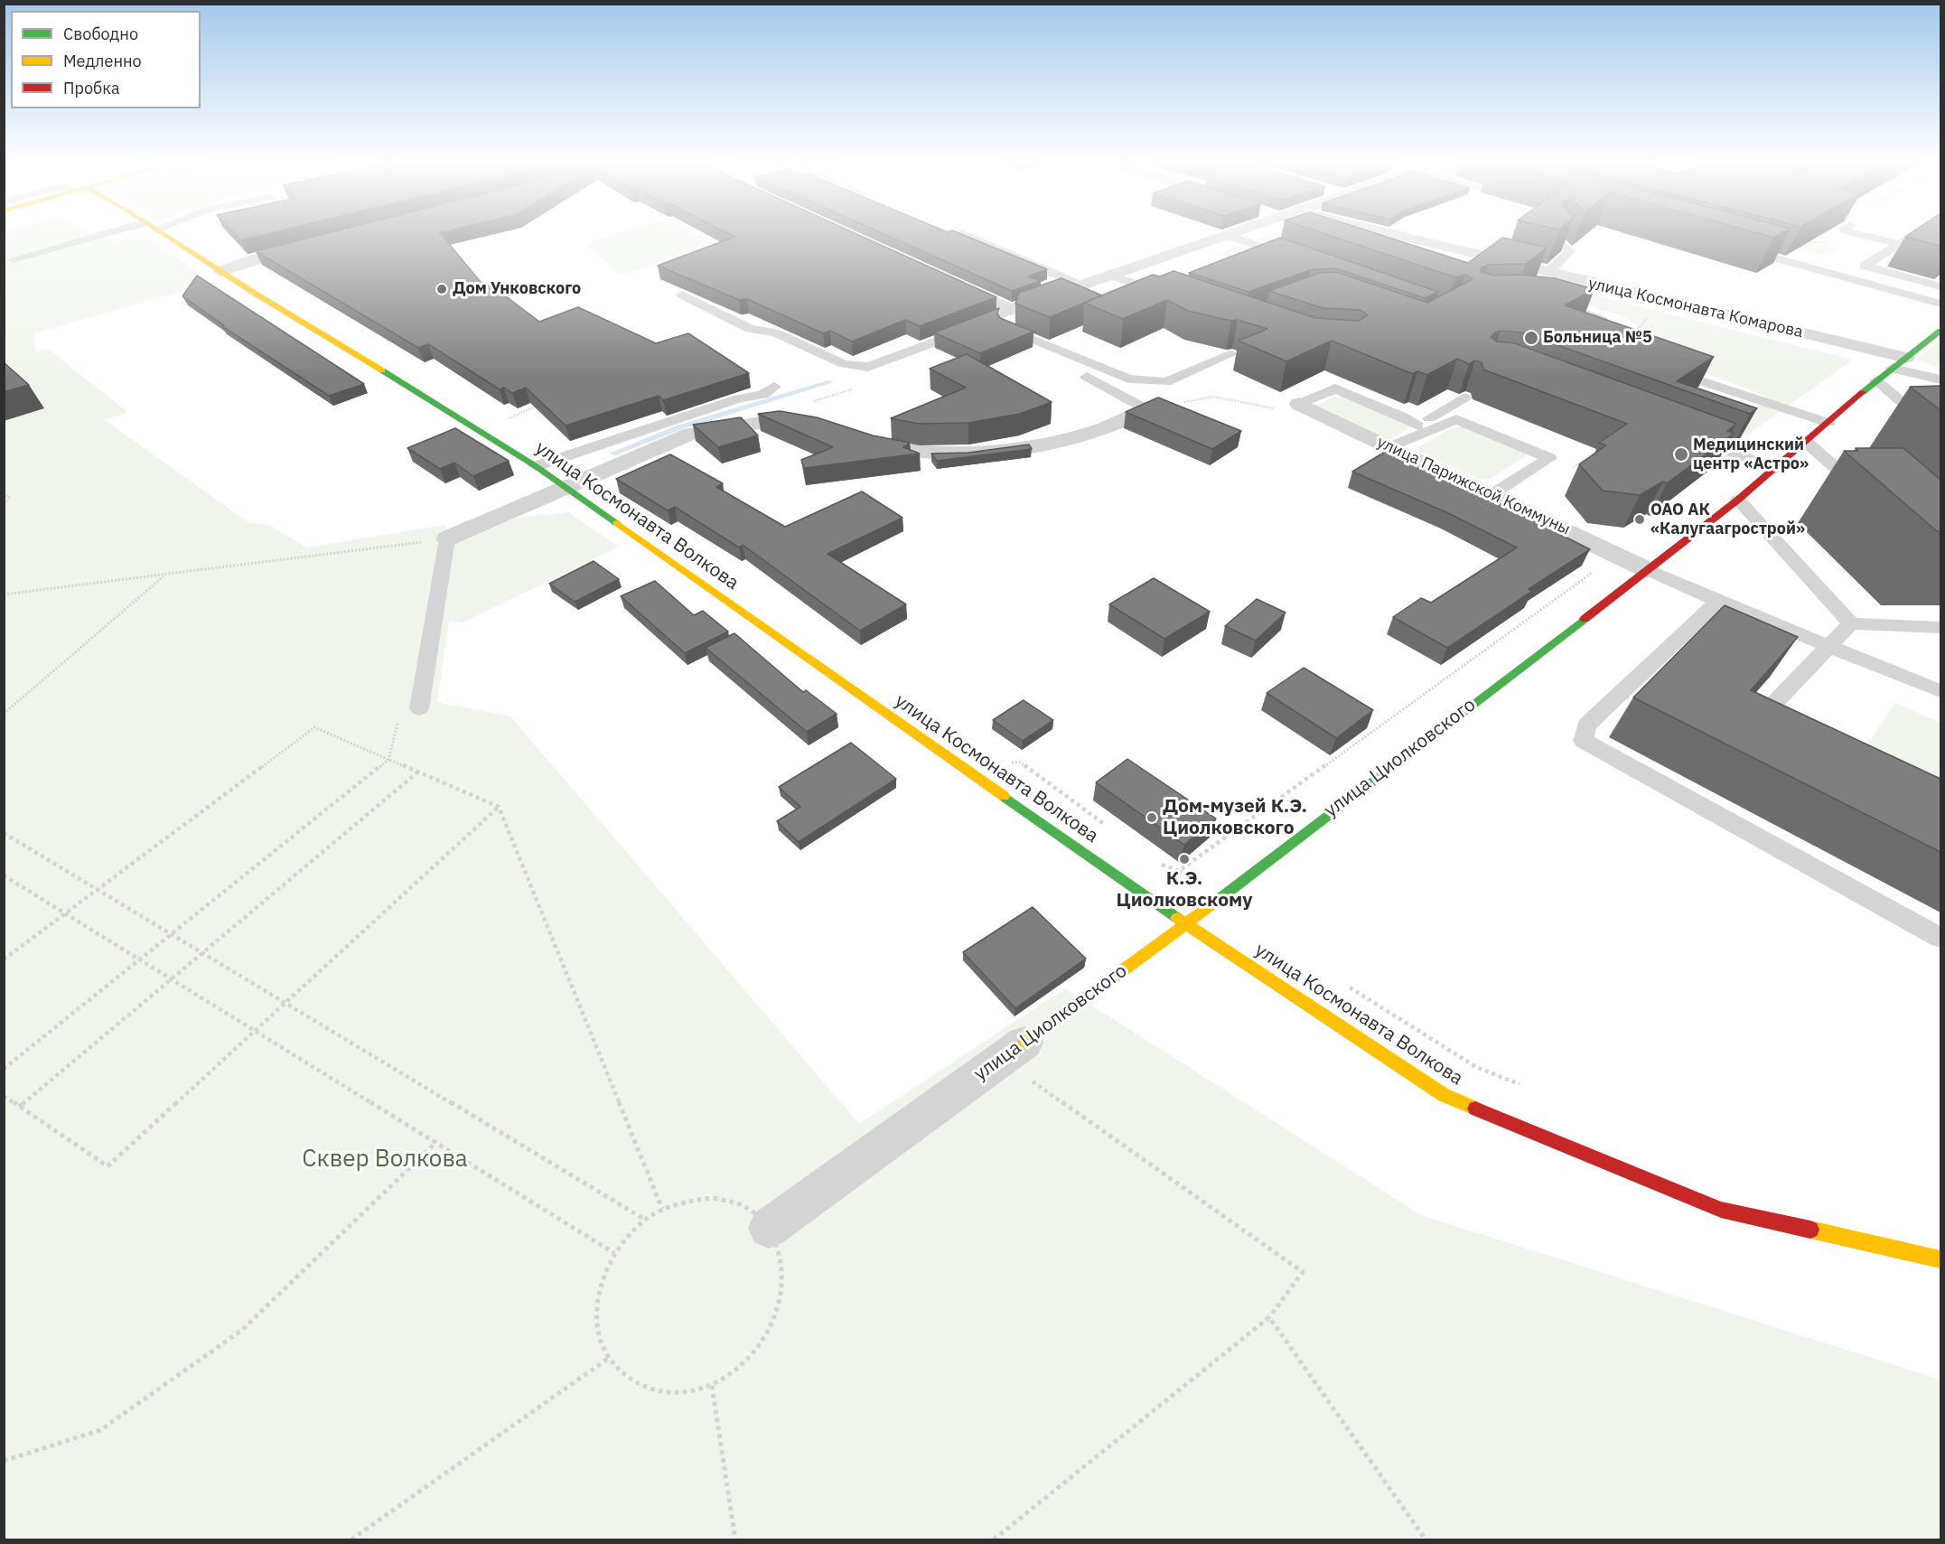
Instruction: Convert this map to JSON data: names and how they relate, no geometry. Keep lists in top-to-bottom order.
{
  "streets": {
    "street": [
      "улица Космонавта Комарова",
      "улица Парижской Коммуны",
      "улица Космонавта Волкова",
      "улица Циолковского"
    ]
  },
  "crossings": [
    ["улица Космонавта Комарова", "улица Циолковского"],
    ["улица Парижской Коммуны", "улица Циолковского"],
    ["улица Космонавта Волкова", "улица Циолковского"]
  ],
  "parks": ["Сквер Волкова"],
  "places": [
    "Дом Унковского",
    "Больница №5",
    "Медицинский центр «Астро»",
    "ОАО АК «Калугаагрострой»",
    "Дом-музей К.Э. Циолковского",
    "К.Э. Циолковскому"
  ],
  "legend": ["Свободно", "Медленно", "Пробка"]
}
